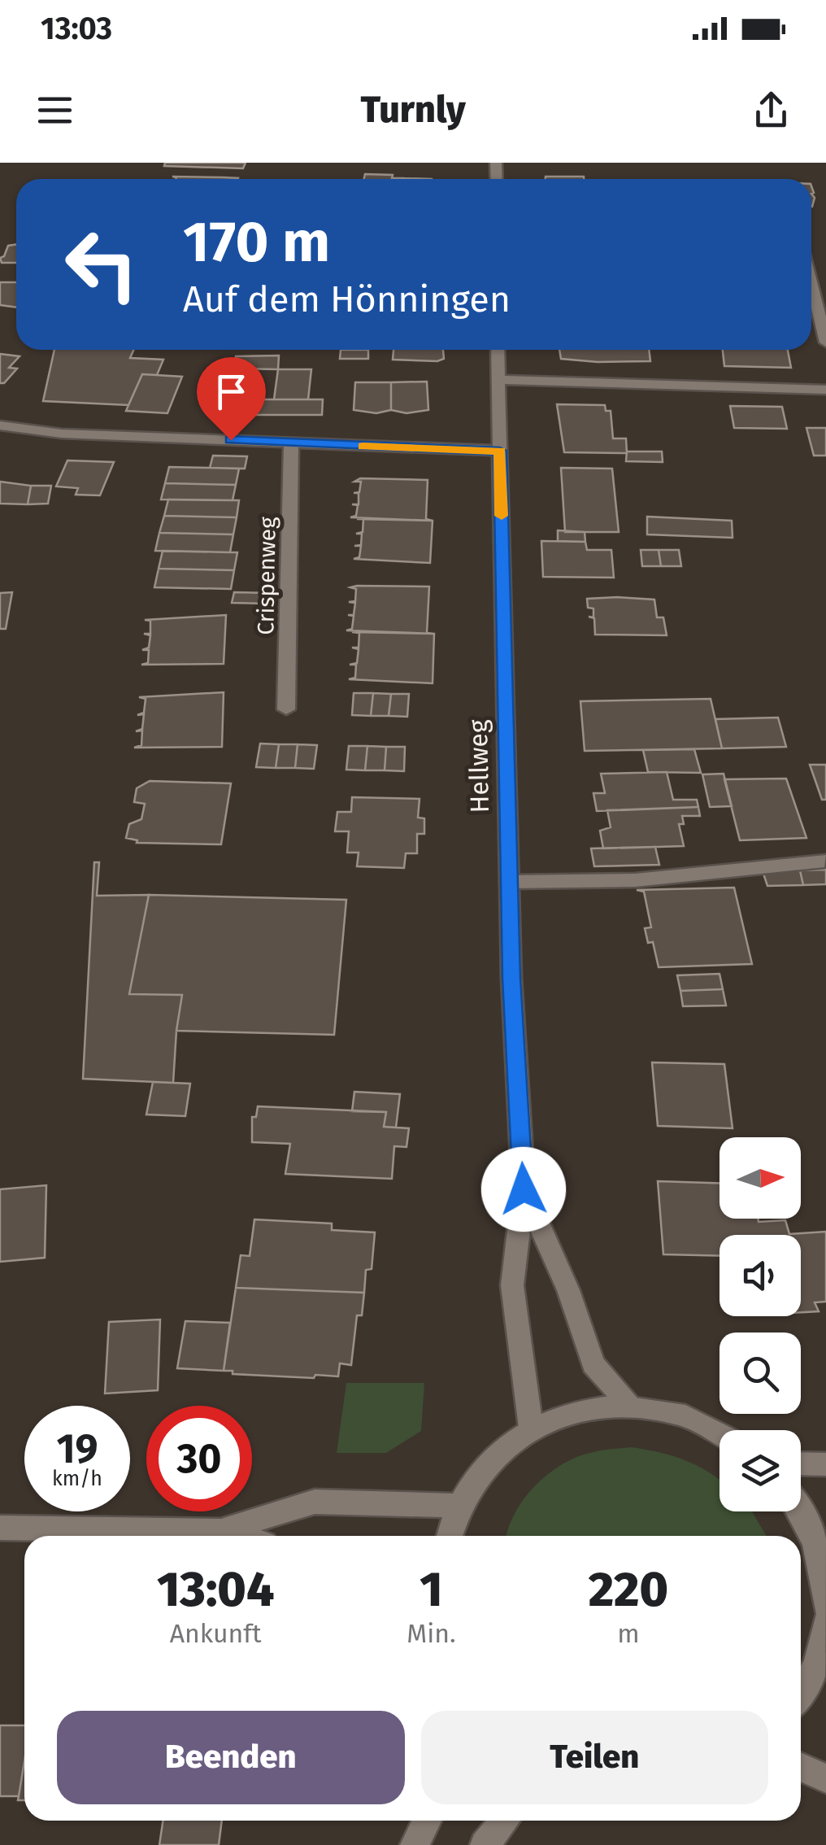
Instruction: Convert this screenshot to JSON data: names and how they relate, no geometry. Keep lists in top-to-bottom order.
{
  "streets": {
    "street": ["Crispenweg", "Hellweg"]
  },
  "north": "right",
  "page": {
    "status": "13:03",
    "header": "Turnly",
    "turn": ["170 m", "Auf dem Hönningen"],
    "speed": "19 km/h",
    "limit": "30",
    "eta": [
      "13:04",
      "Ankunft",
      "1",
      "Min.",
      "220",
      "m"
    ],
    "buttons": ["Beenden", "Teilen"]
  }
}
